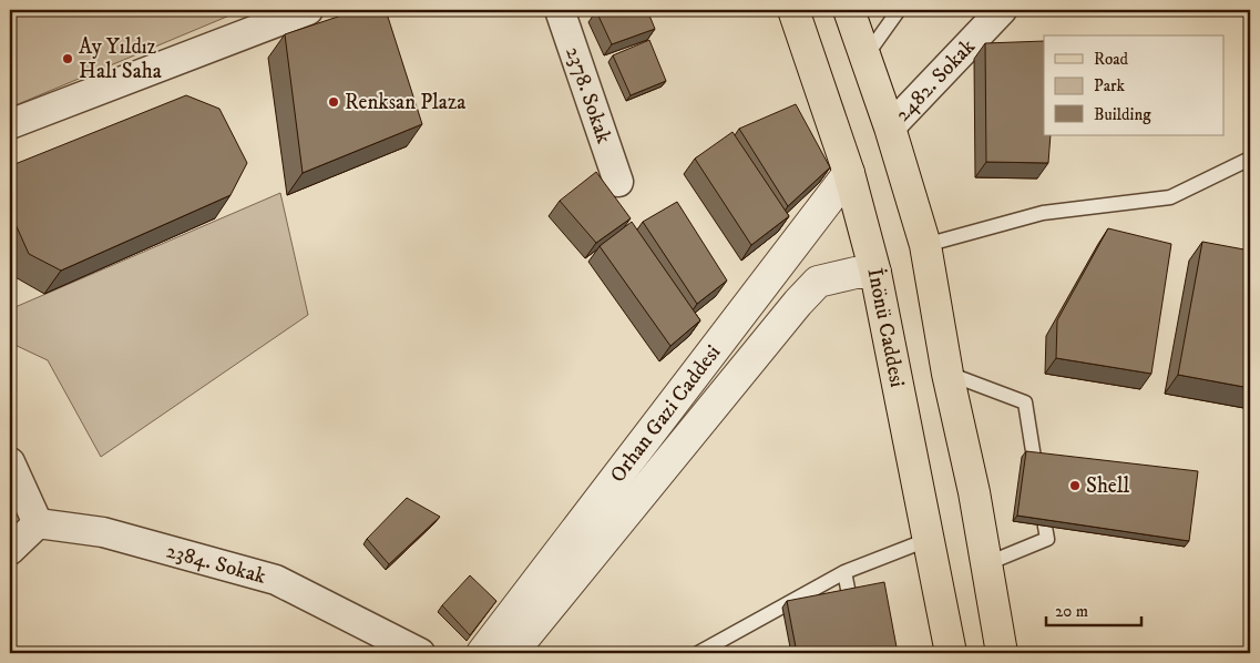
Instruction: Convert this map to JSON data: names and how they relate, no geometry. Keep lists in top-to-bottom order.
{
  "streets": {
    "main road": ["İnönü Caddesi"],
    "street": [
      "2482. Sokak",
      "2378. Sokak",
      "Orhan Gazi Caddesi",
      "2384. Sokak"
    ]
  },
  "crossings": [
    ["İnönü Caddesi", "Orhan Gazi Caddesi"]
  ],
  "places": ["Ay Yıldız Halı Saha", "Renksan Plaza", "Shell"],
  "legend": ["Road", "Park", "Building"],
  "scale_bar": "20 m"
}
